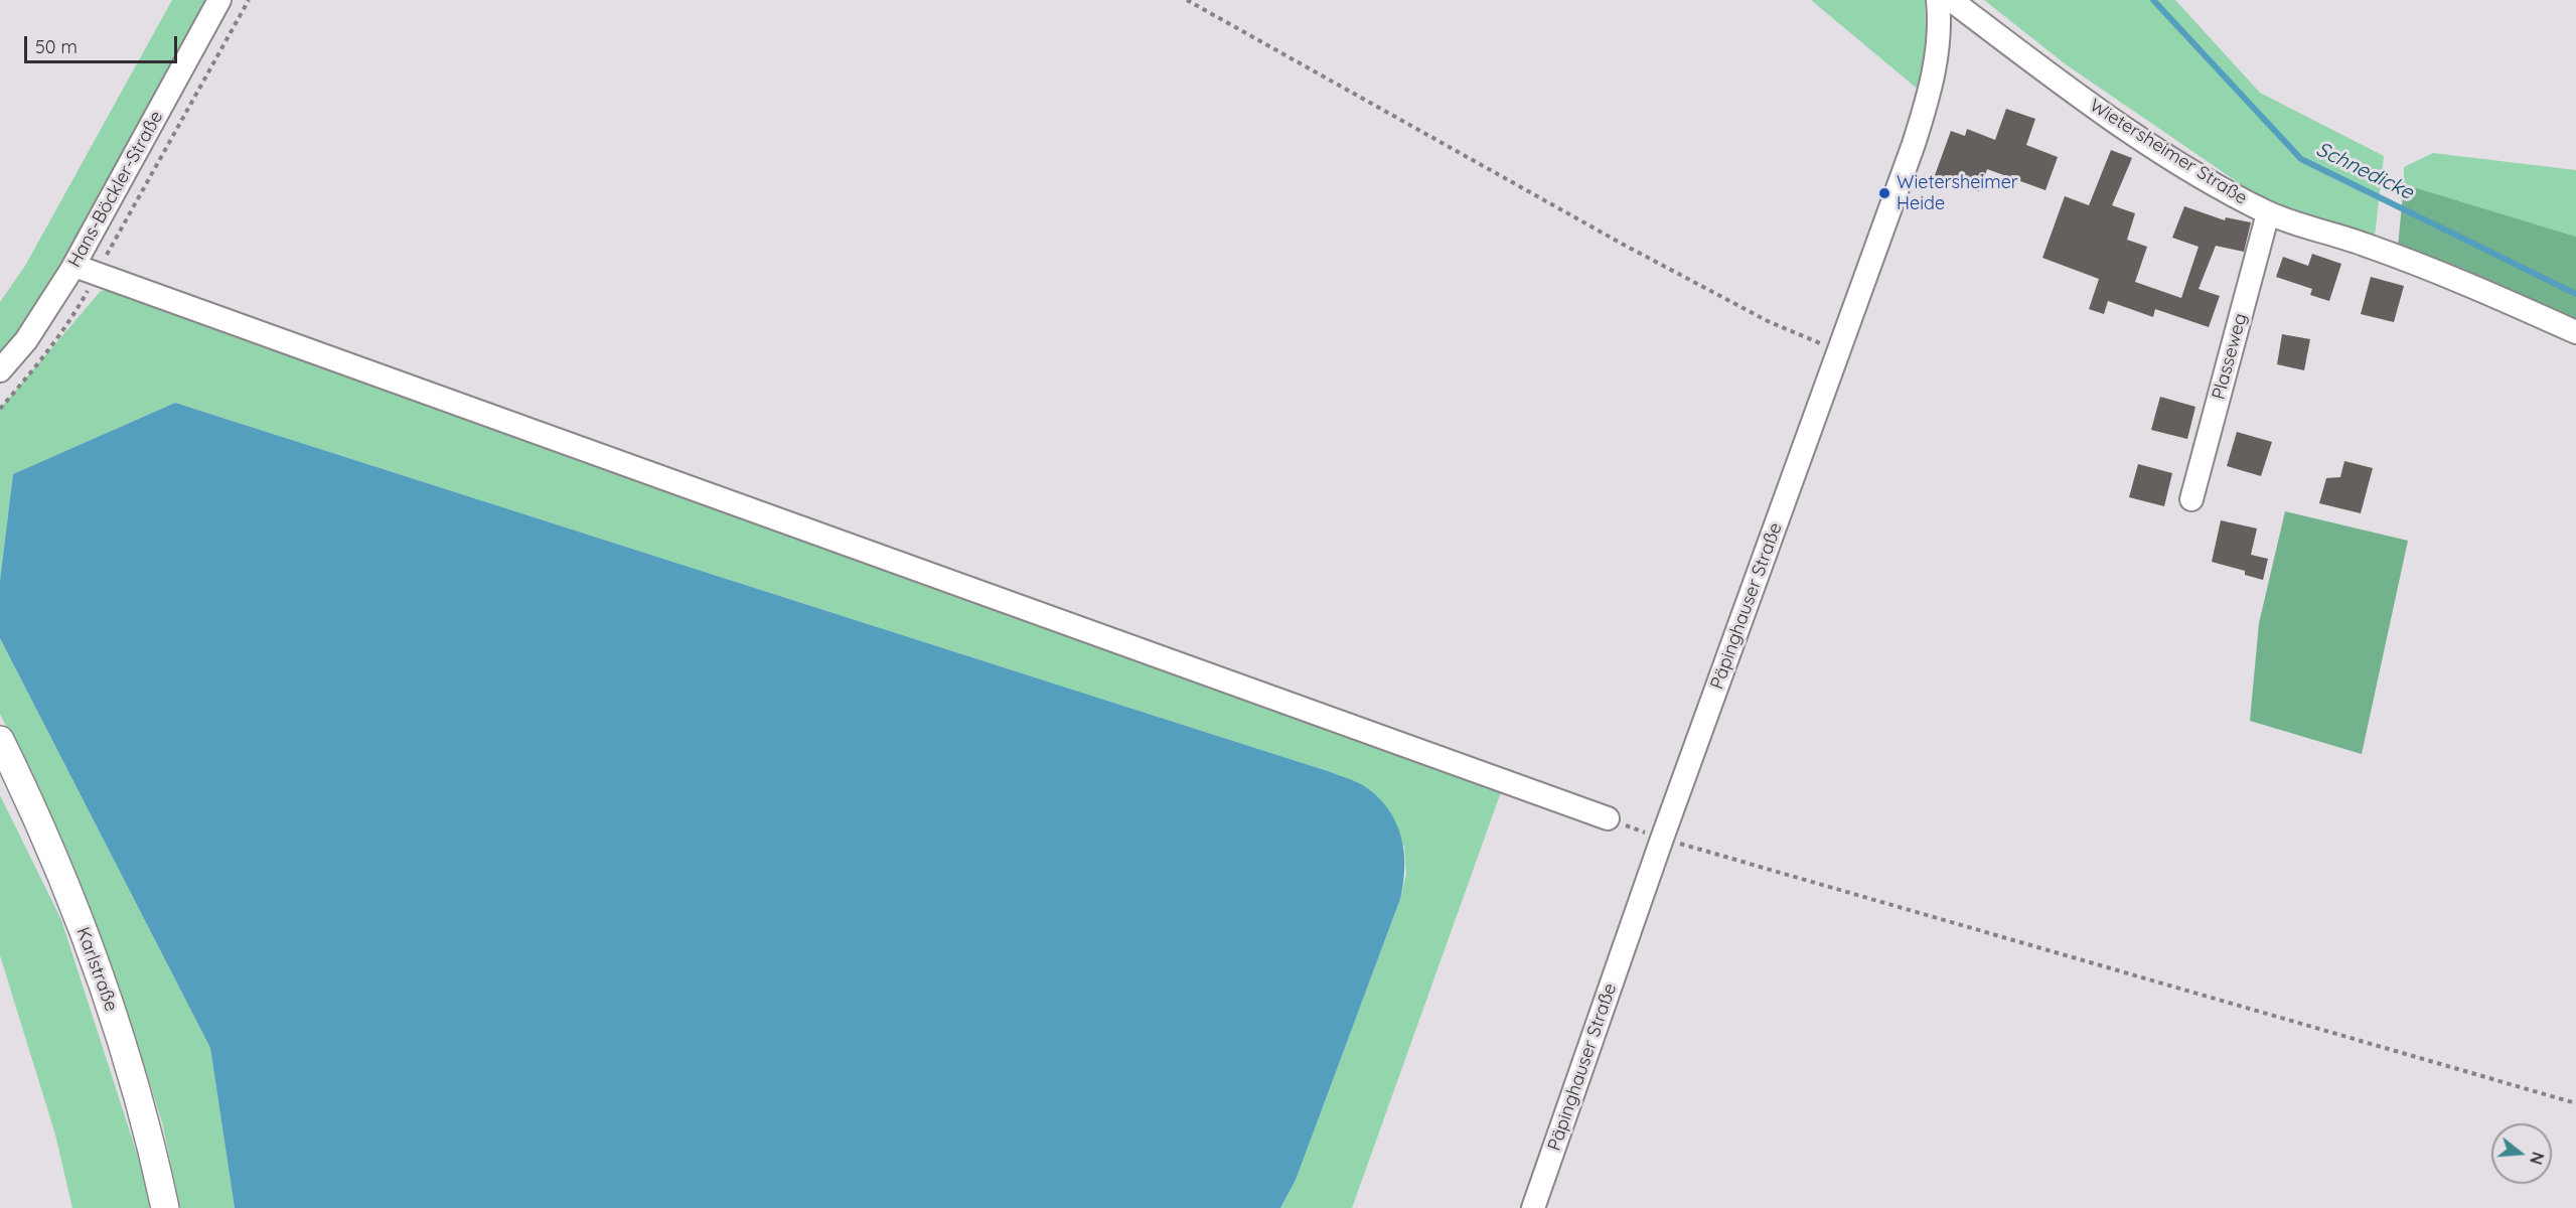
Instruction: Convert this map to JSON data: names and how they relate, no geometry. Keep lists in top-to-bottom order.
{
  "streets": {
    "street": [
      "Wietersheimer Straße",
      "Hans-Böckler-Straße",
      "Plasseweg",
      "Päpinghauser Straße",
      "Karlstraße"
    ]
  },
  "crossings": [
    ["Wietersheimer Straße", "Plasseweg"]
  ],
  "water": ["Schnedicke"],
  "places": ["Wietersheimer Heide"],
  "scale_bar": "50 m",
  "north": "right"
}
